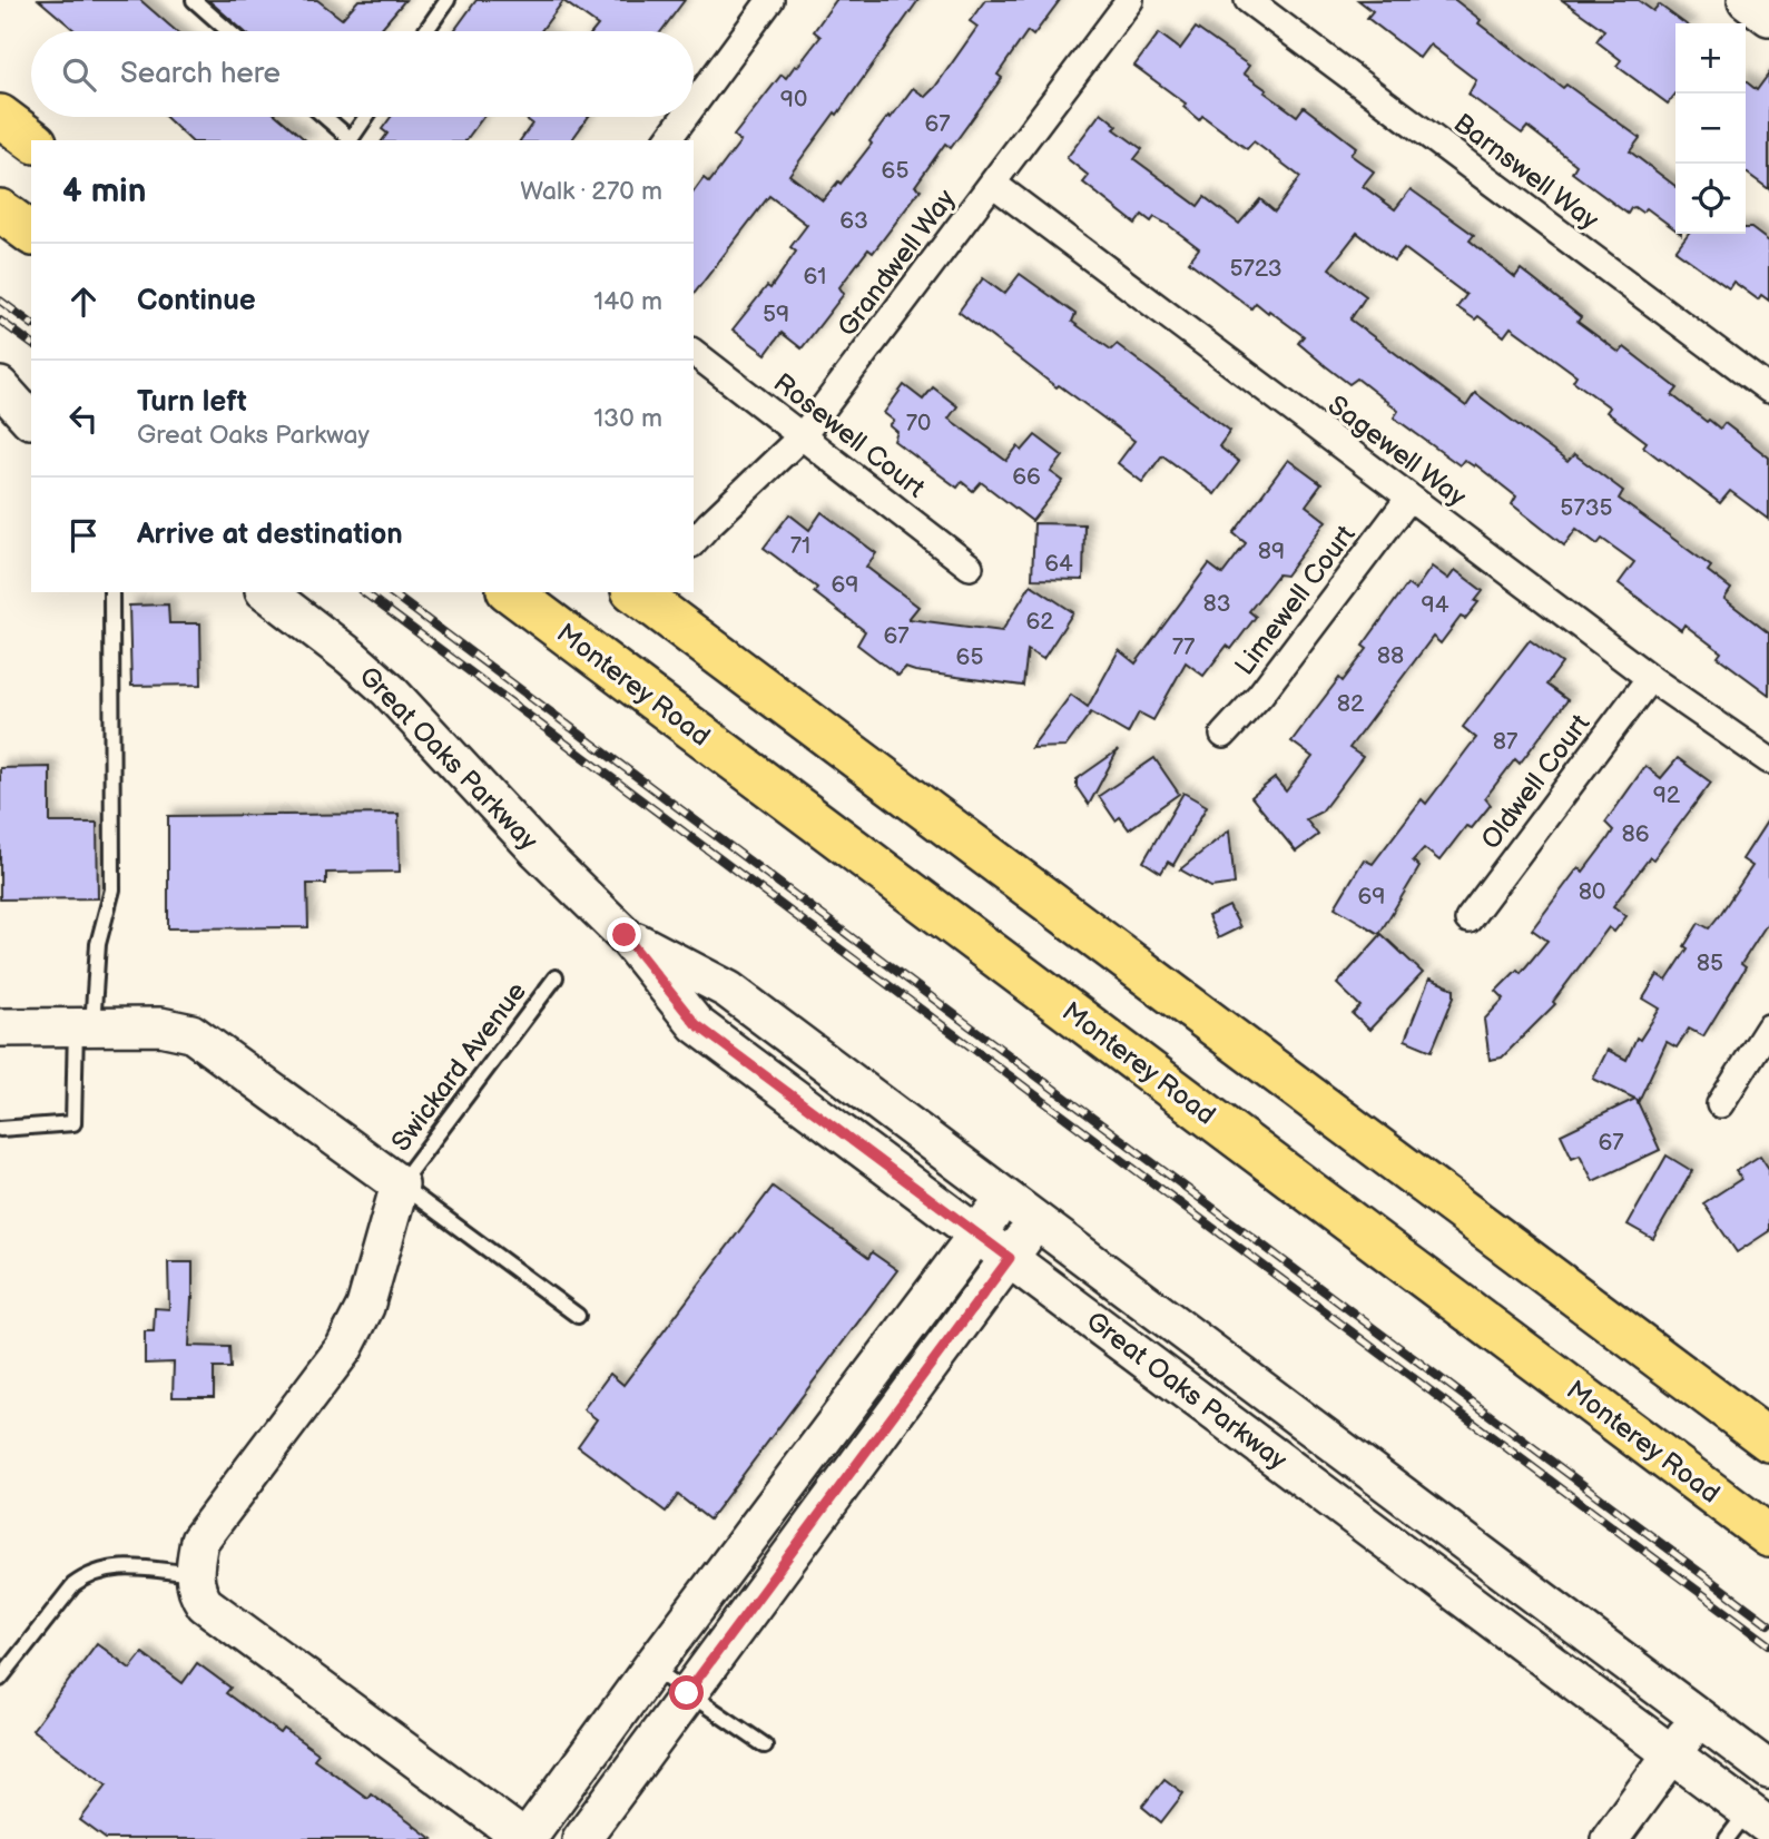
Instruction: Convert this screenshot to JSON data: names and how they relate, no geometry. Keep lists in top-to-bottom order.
{
  "streets": {
    "main road": ["Monterey Road", "Great Oaks Parkway"],
    "street": [
      "Barnswell Way",
      "Grandwell Way",
      "Rosewell Court",
      "Sagewell Way",
      "Limewell Court",
      "Oldwell Court"
    ],
    "lane": ["Swickard Avenue"]
  },
  "crossings": [
    ["Grandwell Way", "Rosewell Court"],
    ["Grandwell Way", "Sagewell Way"],
    ["Sagewell Way", "Limewell Court"],
    ["Sagewell Way", "Oldwell Court"]
  ],
  "house_numbers": [
    "90",
    "67",
    "65",
    "63",
    "5723",
    "61",
    "59",
    "70",
    "66",
    "5735",
    "71",
    "89",
    "64",
    "69",
    "83",
    "94",
    "62",
    "67",
    "77",
    "88",
    "65",
    "82",
    "87",
    "92",
    "86",
    "80",
    "69",
    "85",
    "67"
  ],
  "page": {
    "map_buttons": ["+", "−"],
    "search": "Search here",
    "heading": ["4 min", "Walk · 270 m"],
    "list": [
      ["Continue", "140 m"],
      ["Turn left", "Great Oaks Parkway", "130 m"],
      "Arrive at destination"
    ]
  }
}
